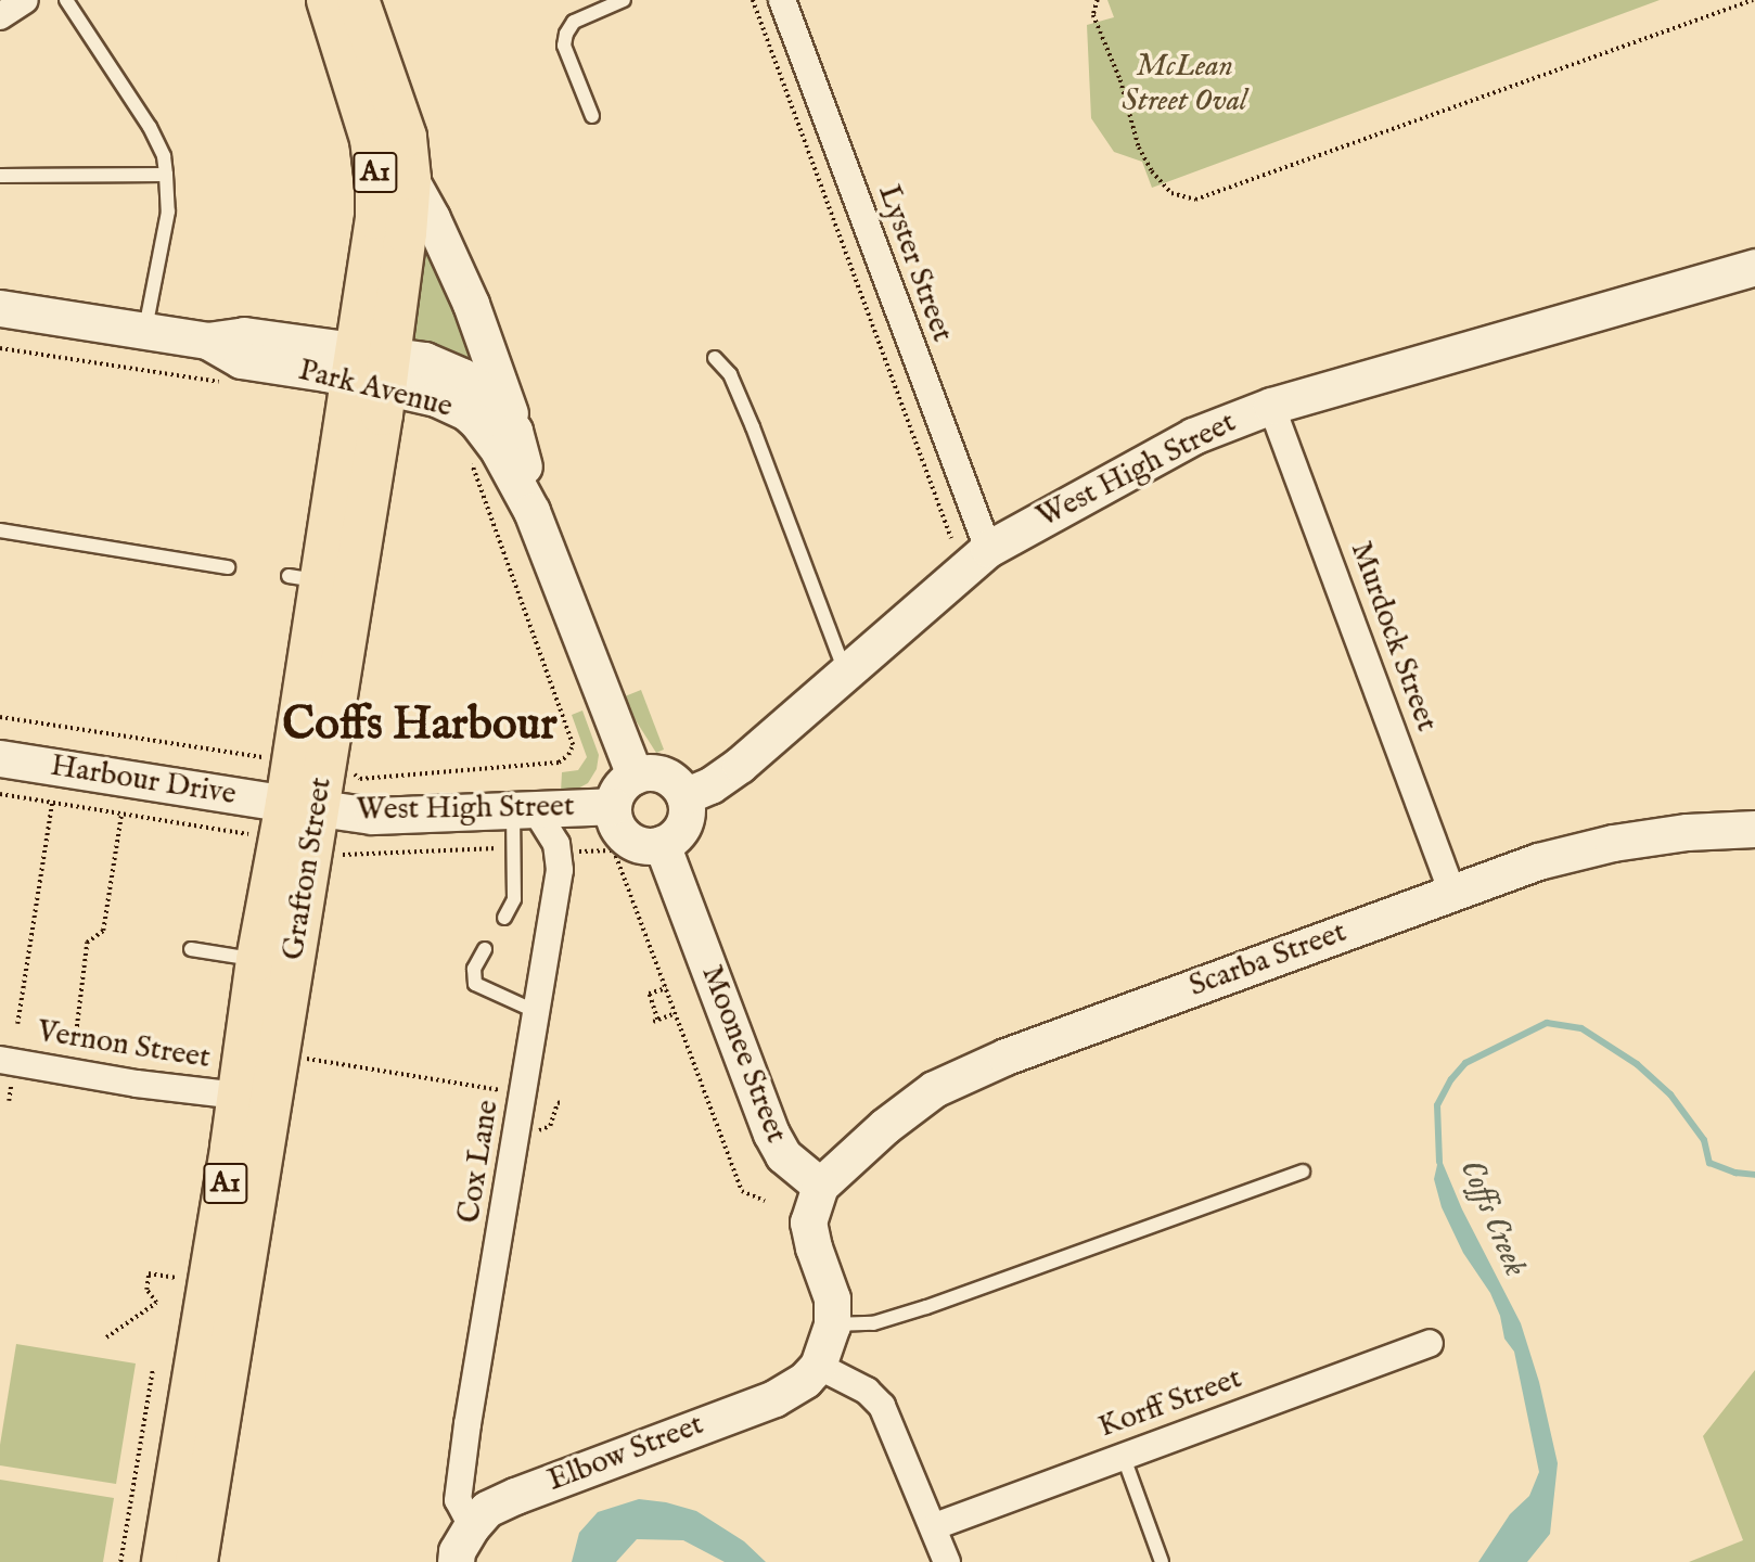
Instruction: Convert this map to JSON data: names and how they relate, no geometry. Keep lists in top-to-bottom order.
{
  "streets": {
    "highway": ["A1", "Grafton Street"],
    "street": [
      "Lyster Street",
      "Park Avenue",
      "West High Street",
      "Murdock Street",
      "Harbour Drive",
      "Scarba Street",
      "Vernon Street",
      "Moonee Street",
      "Cox Lane",
      "Korff Street",
      "Elbow Street"
    ]
  },
  "crossings": [
    ["Lyster Street", "West High Street"],
    ["Park Avenue", "Grafton Street"],
    ["West High Street", "Murdock Street"],
    ["West High Street", "Harbour Drive"],
    ["West High Street", "Grafton Street"],
    ["West High Street", "Moonee Street"],
    ["West High Street", "Cox Lane"],
    ["Murdock Street", "Scarba Street"],
    ["Harbour Drive", "Grafton Street"],
    ["Grafton Street", "Vernon Street"],
    ["Scarba Street", "Moonee Street"],
    ["Cox Lane", "Elbow Street"]
  ],
  "districts": ["Coffs Harbour"],
  "water": ["Coffs Creek"],
  "parks": ["McLean Street Oval"]
}
